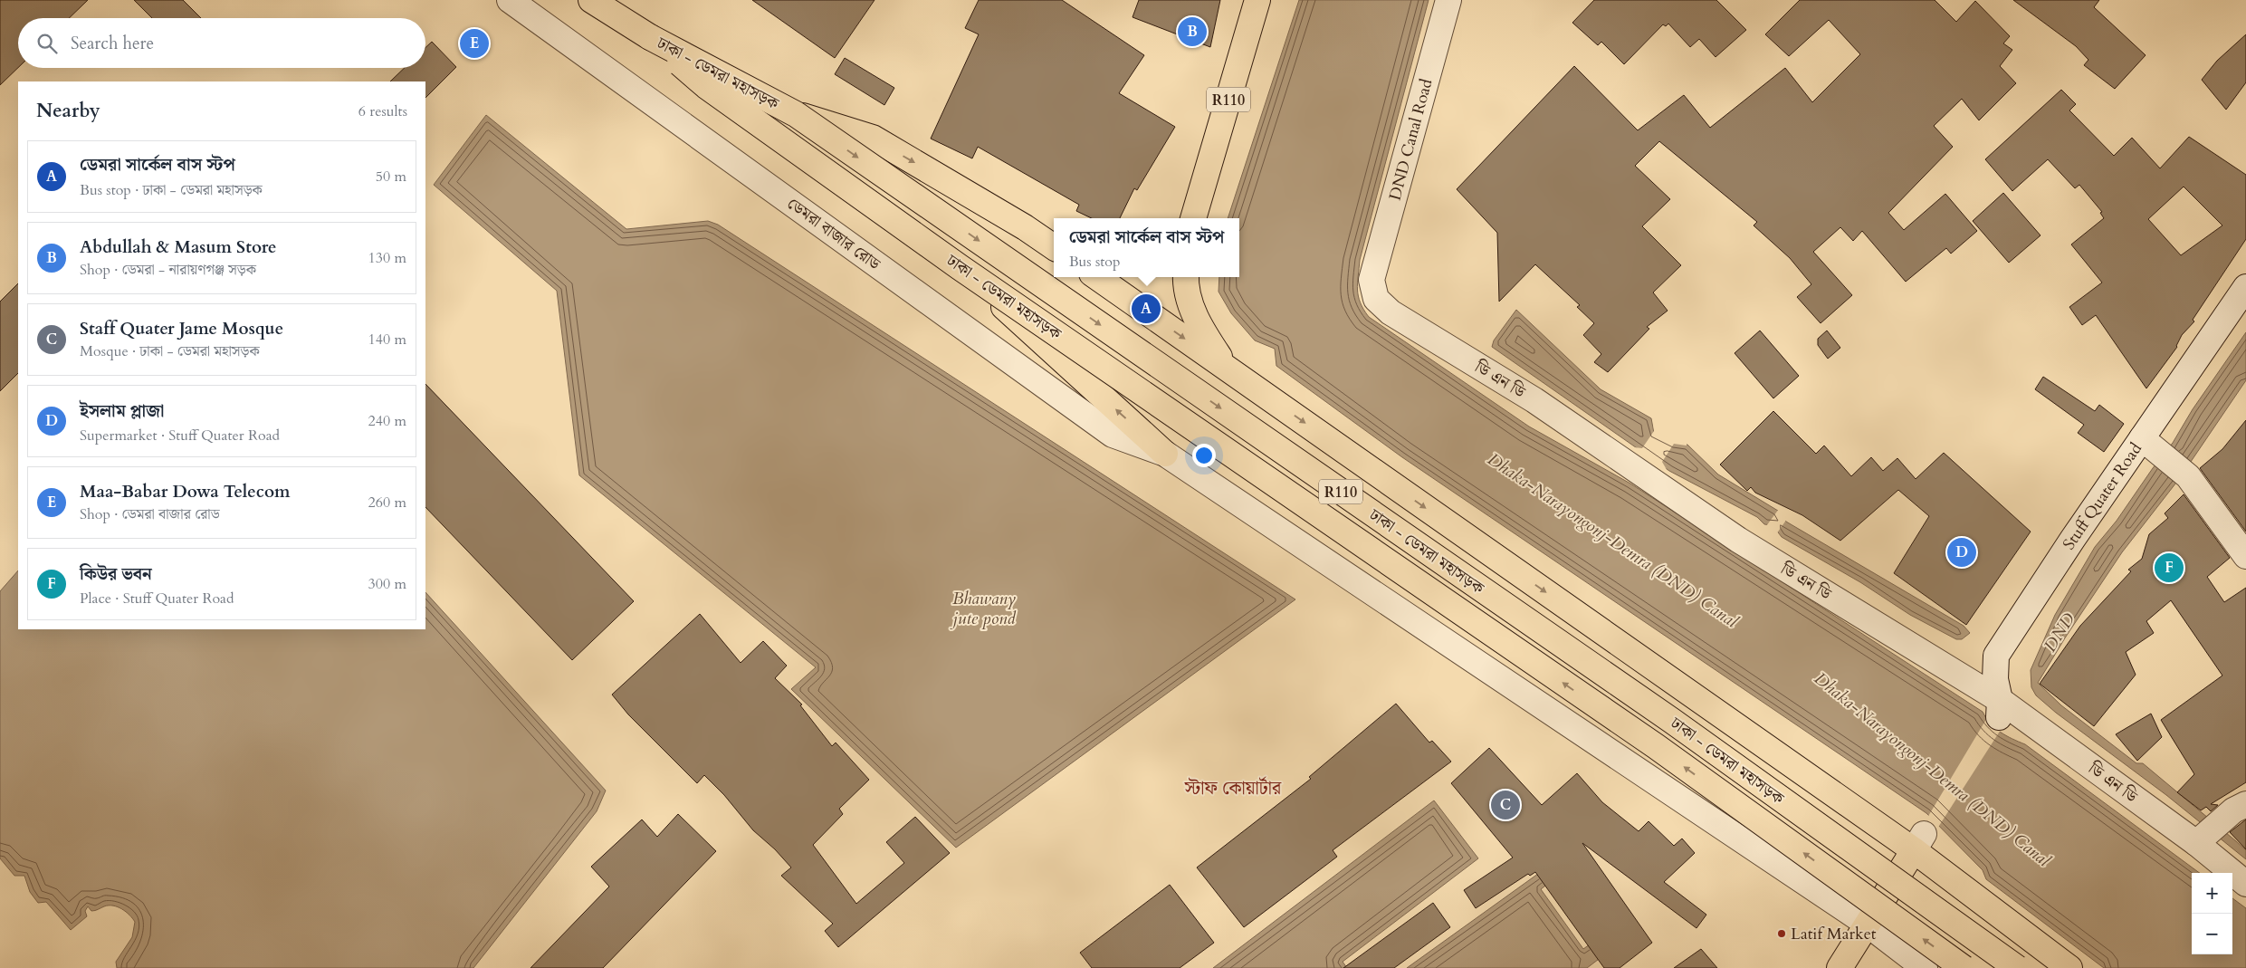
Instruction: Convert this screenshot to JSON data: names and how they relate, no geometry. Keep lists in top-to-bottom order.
{
  "streets": {
    "main road": ["ঢাকা - ডেমরা মহাসড়ক", "R110"],
    "street": [
      "DND Canal Road",
      "ডেমরা বাজার রোড",
      "ডি এন ডি",
      "Stuff Quater Road"
    ]
  },
  "crossings": [
    ["DND Canal Road", "ডি এন ডি"],
    ["ডি এন ডি", "Stuff Quater Road"]
  ],
  "districts": ["স্টাফ কোয়ার্টার"],
  "water": ["Dhaka-Narayongonj-Demra (DND) Canal", "Bhawany jute pond", "DND"],
  "places": ["Latif Market"],
  "page": {
    "pins": [
      "B",
      "E",
      "A",
      "D",
      "F",
      "C"
    ],
    "search": "Search here",
    "heading": ["Nearby", "6 results"],
    "list": [
      {
        "mark": "A",
        "name": "ডেমরা সার্কেল বাস স্টপ",
        "note": "Bus stop · ঢাকা - ডেমরা মহাসড়ক",
        "value": "50 m"
      },
      {
        "mark": "B",
        "name": "Abdullah & Masum Store",
        "note": "Shop · ডেমরা - নারায়ণগঞ্জ সড়ক",
        "value": "130 m"
      },
      {
        "mark": "C",
        "name": "Staff Quater Jame Mosque",
        "note": "Mosque · ঢাকা - ডেমরা মহাসড়ক",
        "value": "140 m"
      },
      {
        "mark": "D",
        "name": "ইসলাম প্লাজা",
        "note": "Supermarket · Stuff Quater Road",
        "value": "240 m"
      },
      {
        "mark": "E",
        "name": "Maa-Babar Dowa Telecom",
        "note": "Shop · ডেমরা বাজার রোড",
        "value": "260 m"
      },
      {
        "mark": "F",
        "name": "কিউর ভবন",
        "note": "Place · Stuff Quater Road",
        "value": "300 m"
      }
    ],
    "popup": ["ডেমরা সার্কেল বাস স্টপ", "Bus stop"],
    "map_buttons": ["+", "−"]
  }
}
